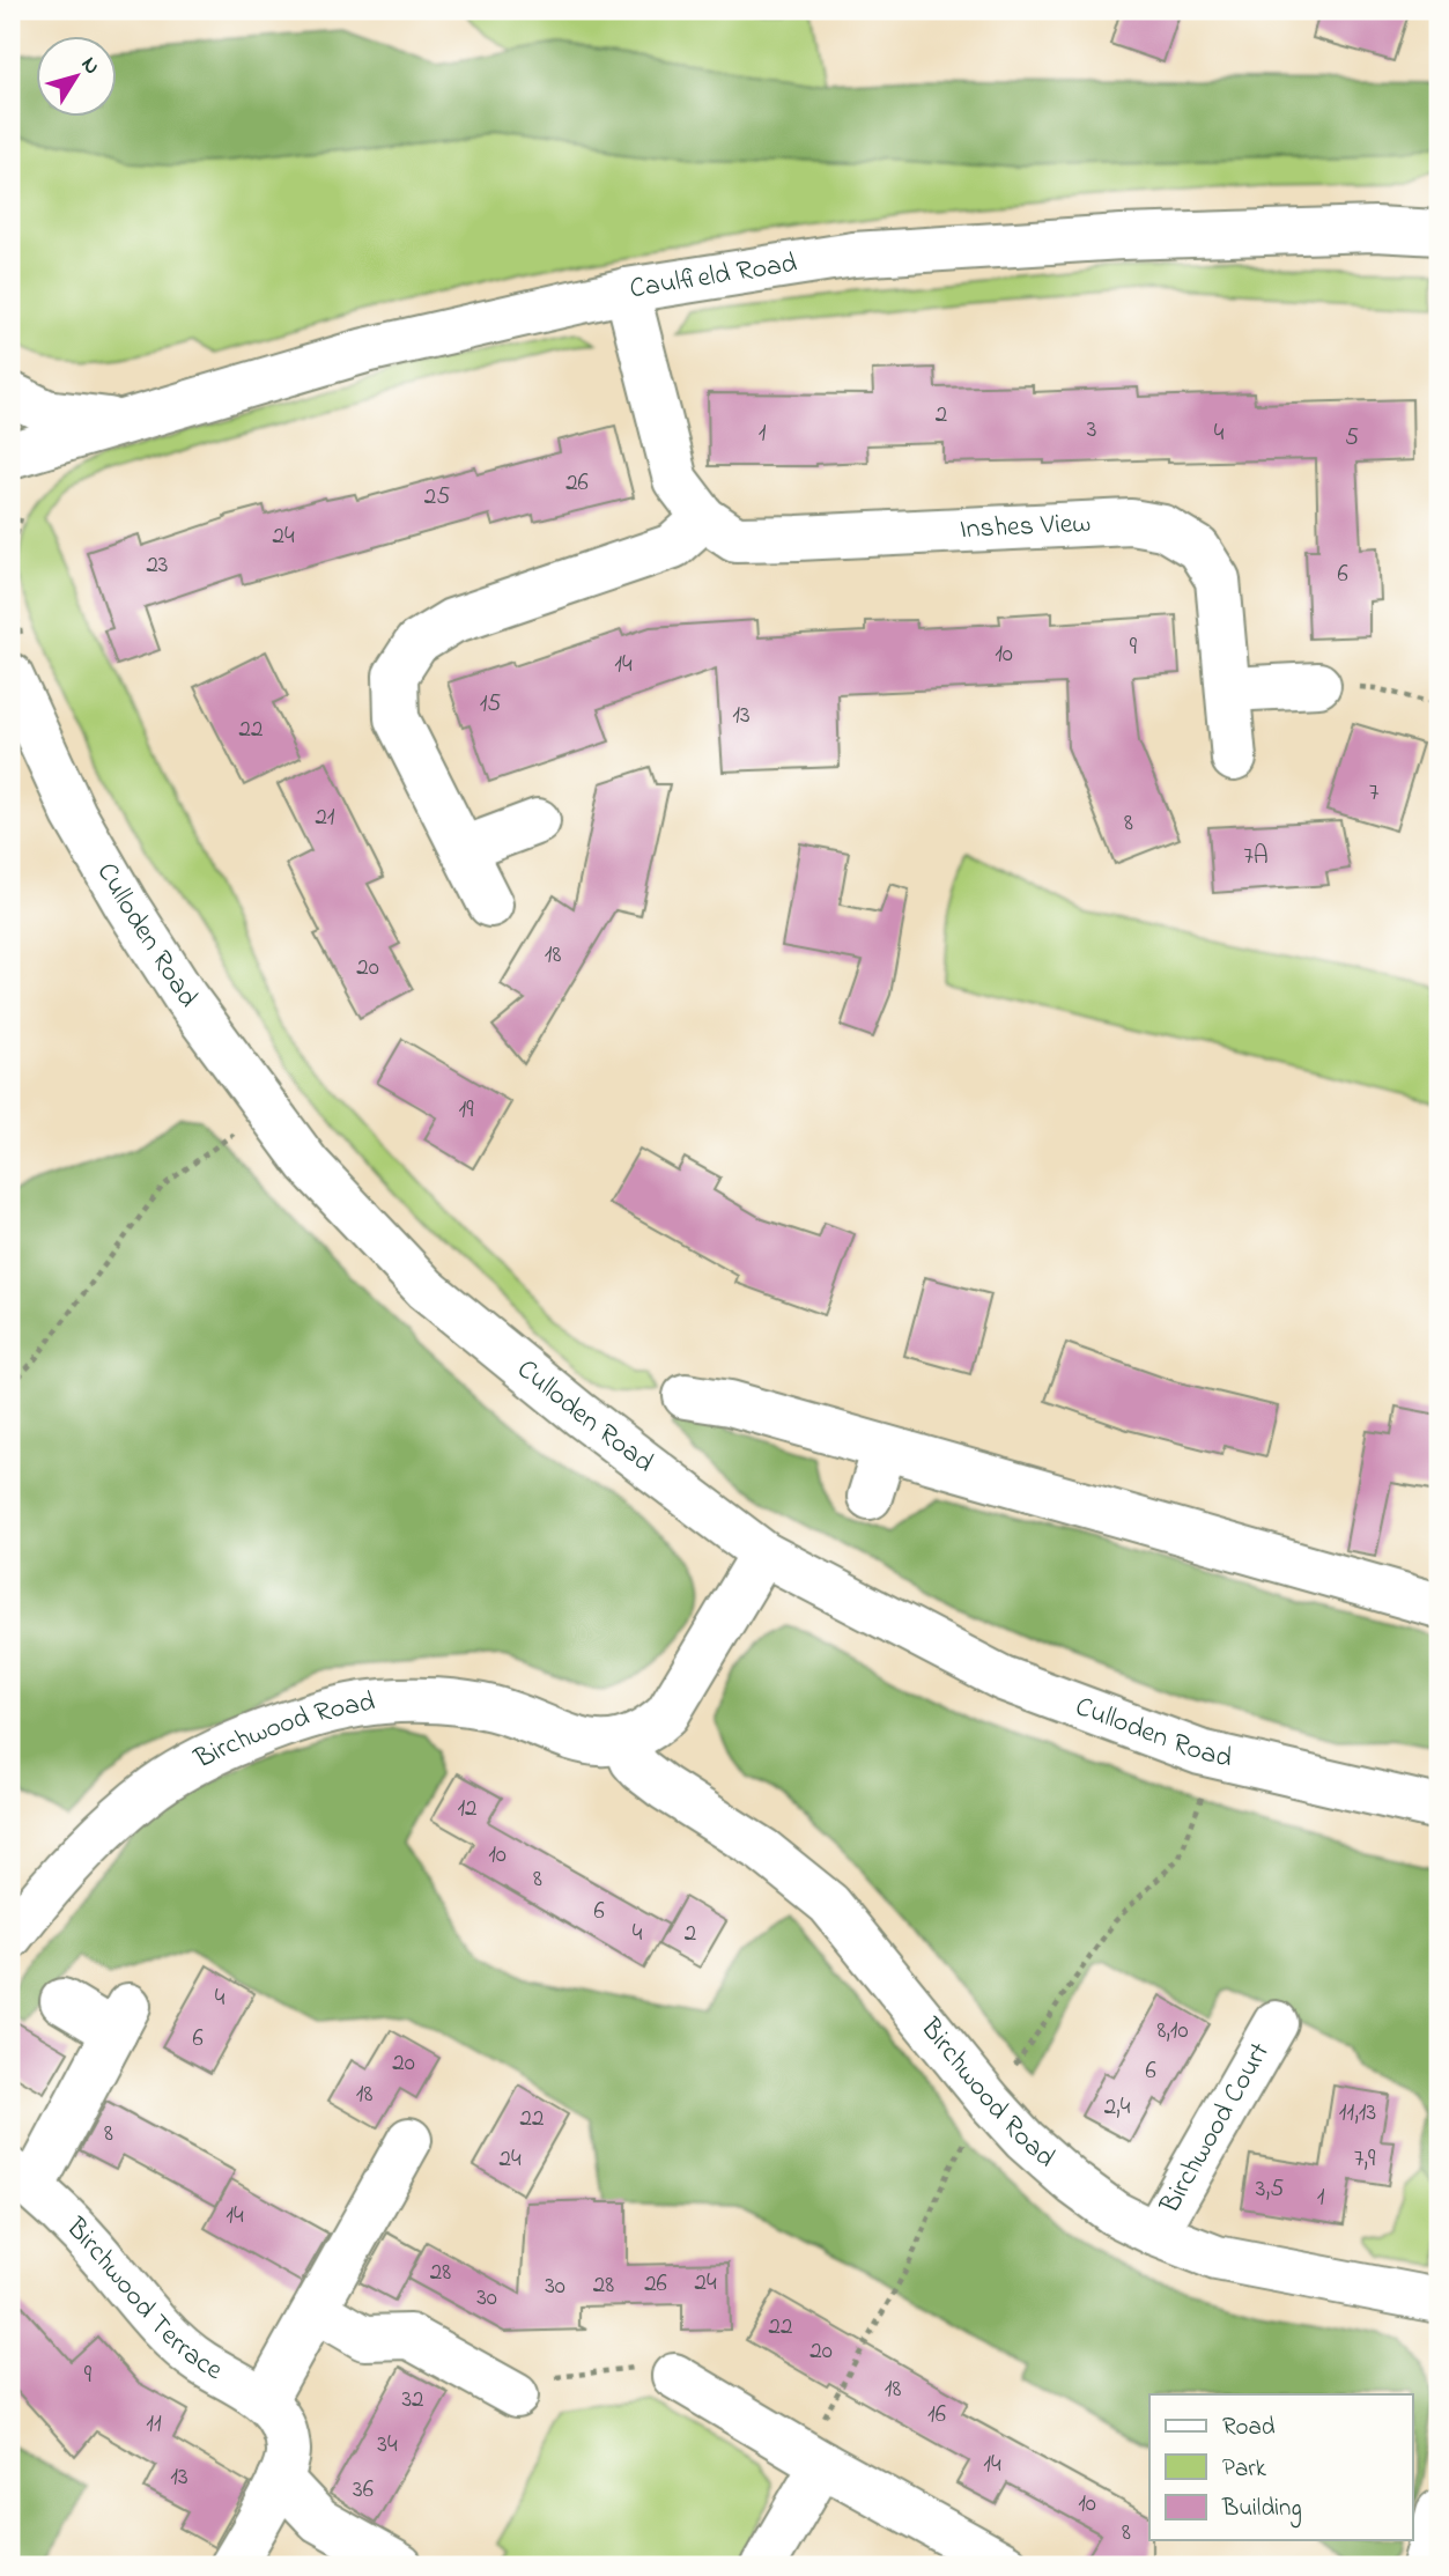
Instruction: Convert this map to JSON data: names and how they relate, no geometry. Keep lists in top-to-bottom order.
{
  "streets": {
    "street": [
      "Caulfield Road",
      "Inshes View",
      "Culloden Road",
      "Birchwood Road",
      "Birchwood Court",
      "Birchwood Terrace"
    ]
  },
  "crossings": [
    ["Caulfield Road", "Inshes View"],
    ["Culloden Road", "Birchwood Road"],
    ["Birchwood Road", "Birchwood Court"]
  ],
  "house_numbers": [
    "2",
    "3",
    "1",
    "4",
    "5",
    "26",
    "25",
    "24",
    "23",
    "6",
    "9",
    "10",
    "14",
    "15",
    "13",
    "22",
    "7",
    "21",
    "8",
    "7A",
    "18",
    "20",
    "19",
    "12",
    "10",
    "8",
    "6",
    "4",
    "2",
    "4",
    "8,10",
    "6",
    "20",
    "6",
    "18",
    "2,4",
    "11,13",
    "22",
    "8",
    "24",
    "7,9",
    "3,5",
    "1",
    "14",
    "28",
    "24",
    "26",
    "28",
    "30",
    "30",
    "22",
    "20",
    "9",
    "18",
    "32",
    "16",
    "11",
    "34",
    "14",
    "13",
    "36",
    "10",
    "8"
  ],
  "legend": ["Road", "Park", "Building"],
  "north": "top right"
}
